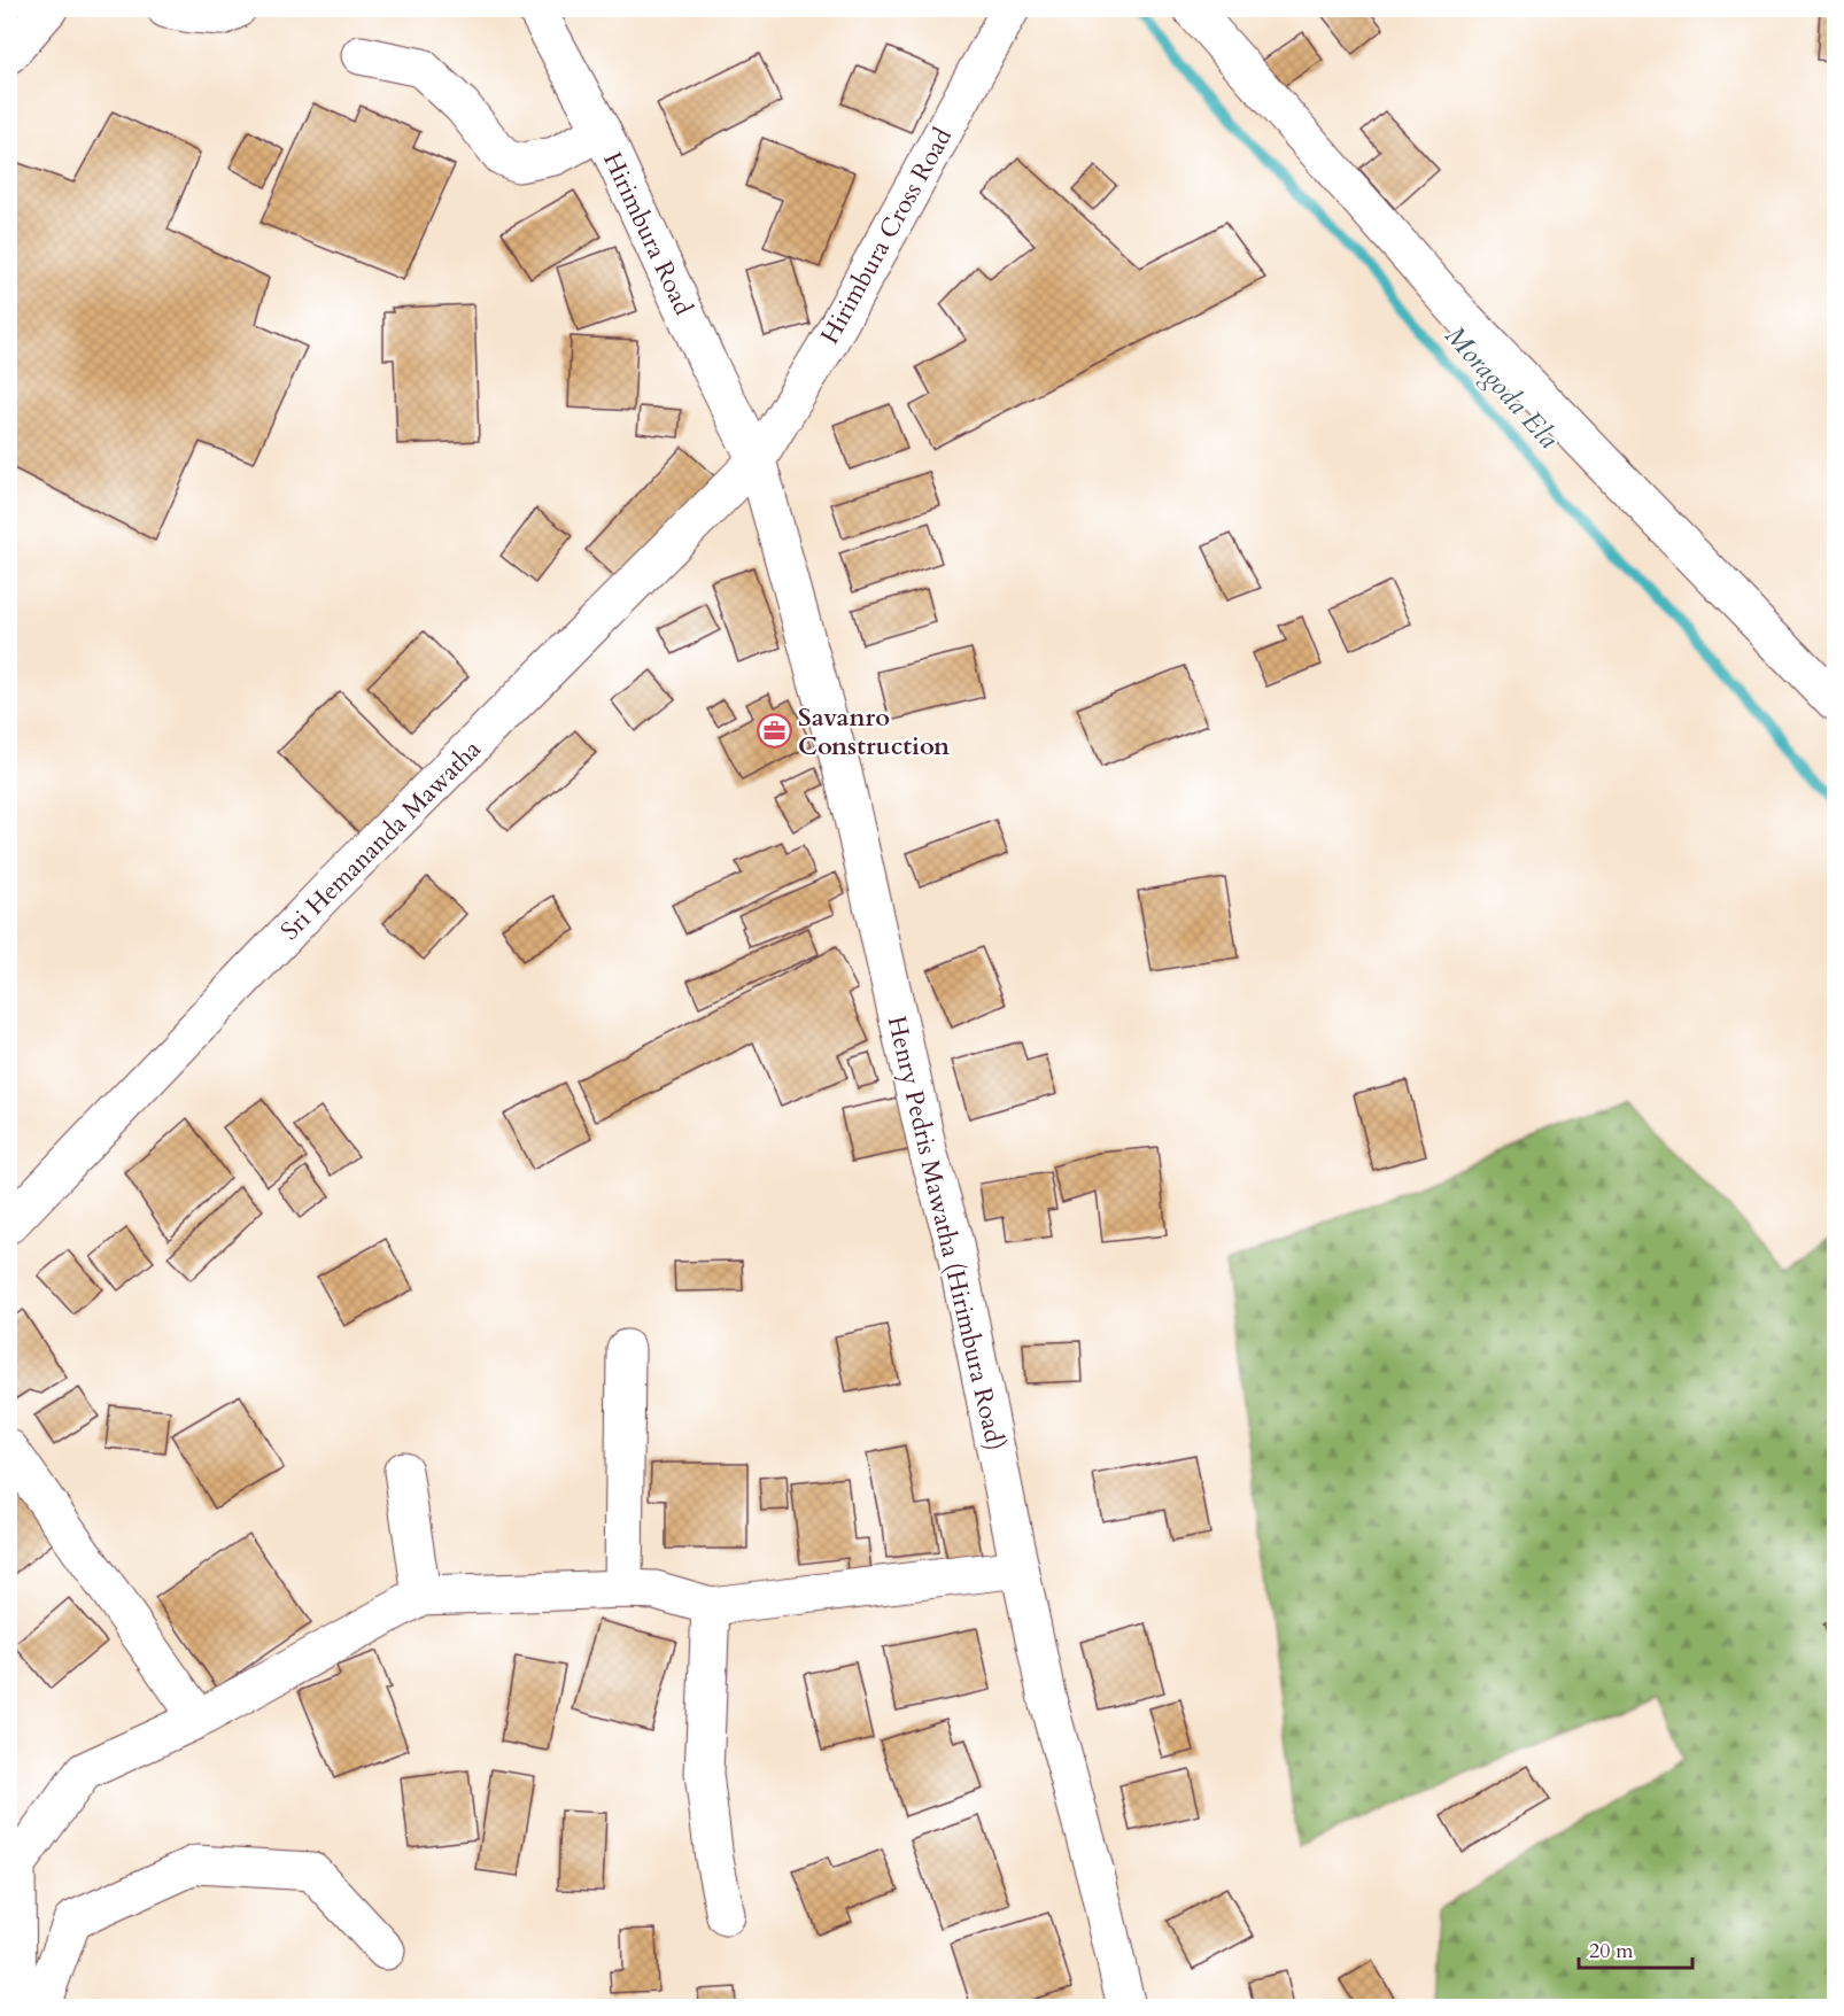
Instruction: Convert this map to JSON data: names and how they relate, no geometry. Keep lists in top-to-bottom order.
{
  "streets": {
    "street": [
      "Hirimbura Road",
      "Hirimbura Cross Road",
      "Sri Hemananda Mawatha",
      "Henry Pedris Mawatha (Hirimbura Road)"
    ]
  },
  "crossings": [
    ["Hirimbura Road", "Hirimbura Cross Road"],
    ["Hirimbura Road", "Sri Hemananda Mawatha"],
    ["Hirimbura Road", "Henry Pedris Mawatha (Hirimbura Road)"],
    ["Hirimbura Cross Road", "Sri Hemananda Mawatha"],
    ["Hirimbura Cross Road", "Henry Pedris Mawatha (Hirimbura Road)"],
    ["Sri Hemananda Mawatha", "Henry Pedris Mawatha (Hirimbura Road)"]
  ],
  "water": ["Moragoda Ela"],
  "places": {
    "office": ["Savanro Construction"]
  },
  "scale_bar": "20 m"
}
